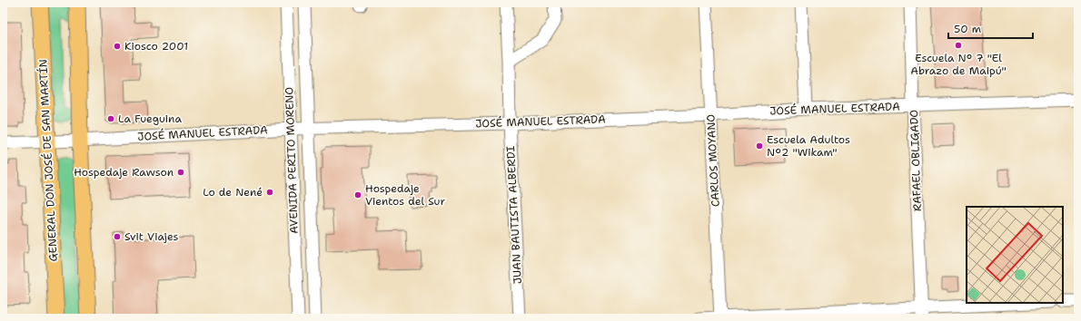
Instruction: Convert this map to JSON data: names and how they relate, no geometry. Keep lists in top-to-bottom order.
{
  "streets": {
    "main road": ["GENERAL DON JOSÉ DE SAN MARTÍN"],
    "street": [
      "JOSÉ MANUEL ESTRADA",
      "AVENIDA PERITO MORENO",
      "CARLOS MOYANO",
      "RAFAEL OBLIGADO",
      "JUAN BAUTISTA ALBERDI"
    ]
  },
  "crossings": [
    ["JOSÉ MANUEL ESTRADA", "GENERAL DON JOSÉ DE SAN MARTÍN"],
    ["JOSÉ MANUEL ESTRADA", "AVENIDA PERITO MORENO"],
    ["JOSÉ MANUEL ESTRADA", "CARLOS MOYANO"],
    ["JOSÉ MANUEL ESTRADA", "RAFAEL OBLIGADO"],
    ["JOSÉ MANUEL ESTRADA", "JUAN BAUTISTA ALBERDI"]
  ],
  "places": [
    "Escuela Nº 7 \"El Abrazo de Maipú\"",
    "Kiosco 2001",
    "La Fueguina",
    "Escuela Adultos N°2 \"Wikam\"",
    "Hospedaje Rawson",
    "Lo de Nené",
    "Hospedaje Vientos del Sur",
    "Svit Viajes"
  ],
  "scale_bar": "50 m"
}
